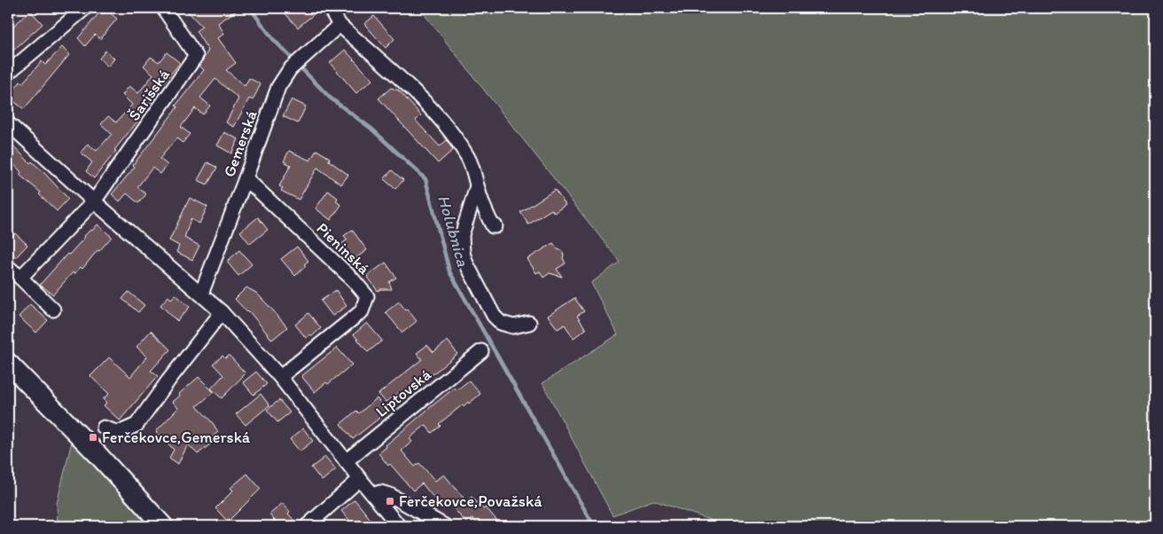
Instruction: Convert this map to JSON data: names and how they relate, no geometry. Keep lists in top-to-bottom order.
{
  "streets": {
    "street": [
      "Šarišská",
      "Gemerská",
      "Pieninská",
      "Liptovská"
    ]
  },
  "crossings": [
    ["Gemerská", "Pieninská"]
  ],
  "water": ["Holubnica"],
  "places": {
    "transit": ["Ferčekovce,Gemerská", "Ferčekovce,Považská"]
  }
}
